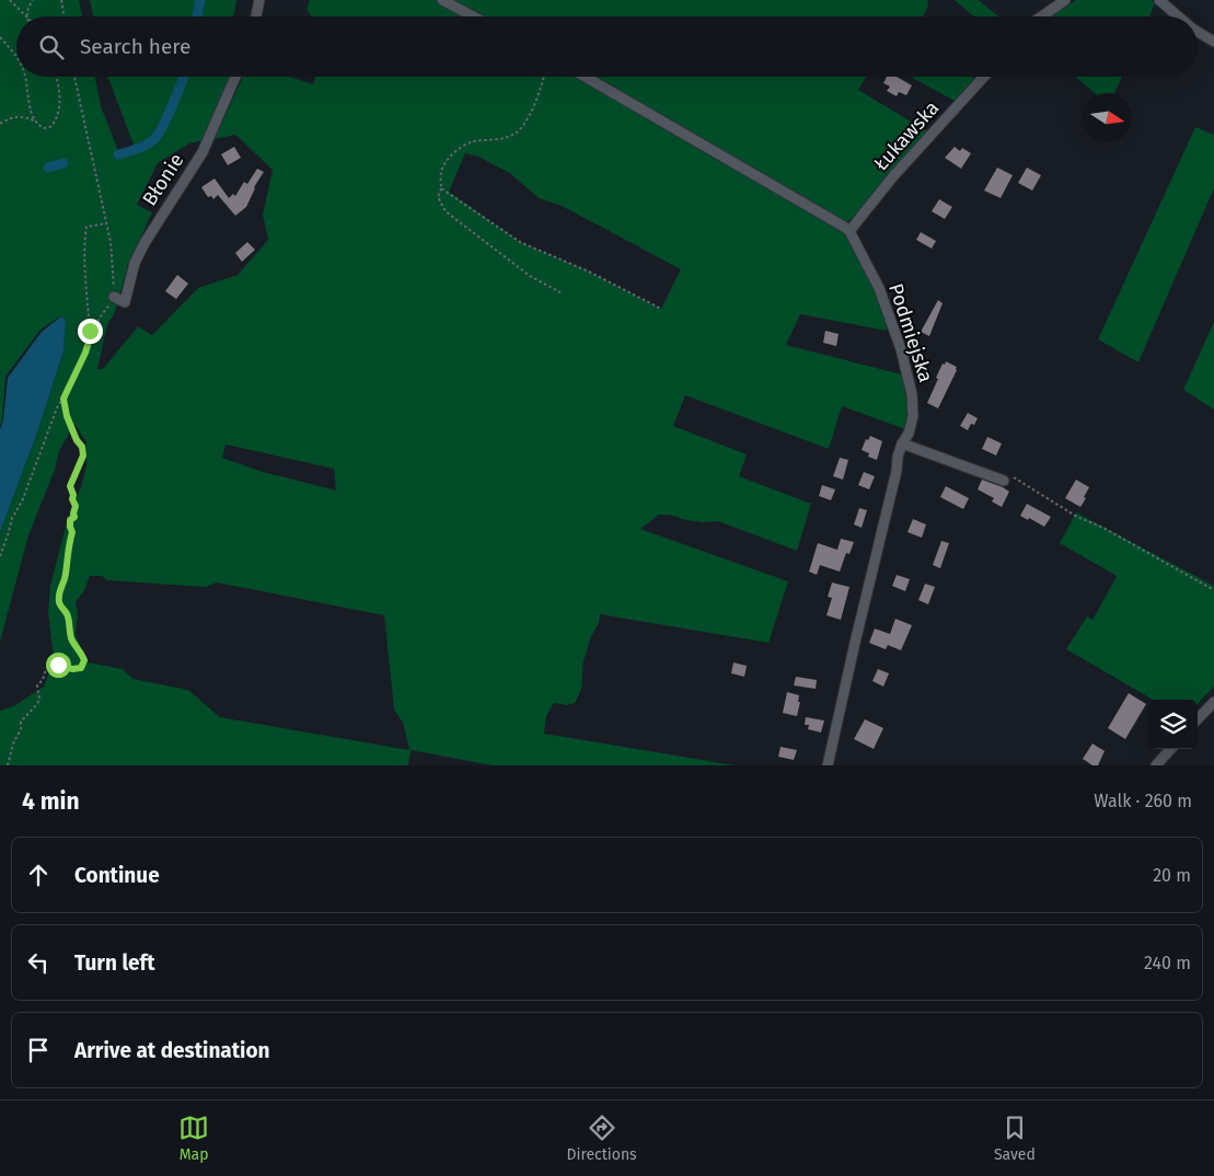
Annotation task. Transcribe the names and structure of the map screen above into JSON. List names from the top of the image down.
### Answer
{
  "streets": {
    "street": ["Łukawska", "Błonie", "Podmiejska"]
  },
  "crossings": [
    ["Łukawska", "Podmiejska"]
  ],
  "north": "right",
  "page": {
    "search": "Search here",
    "heading": ["4 min", "Walk · 260 m"],
    "list": [
      ["Continue", "20 m"],
      ["Turn left", "240 m"],
      "Arrive at destination"
    ],
    "nav": ["Map", "Directions", "Saved"]
  }
}
